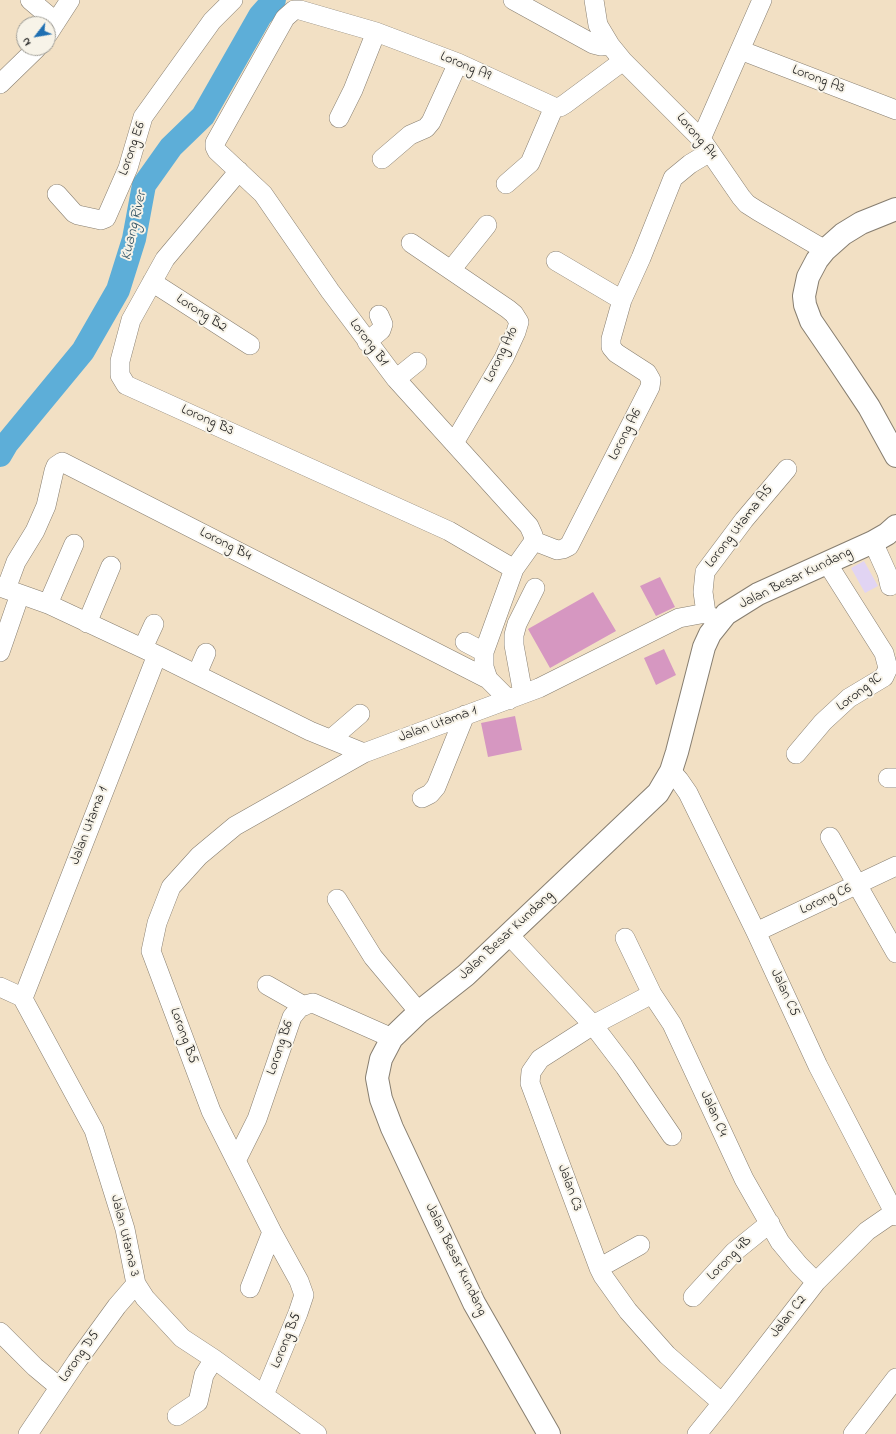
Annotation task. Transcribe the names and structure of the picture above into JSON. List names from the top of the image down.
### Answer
{
  "streets": {
    "main road": ["Jalan Besar Kundang"],
    "street": [
      "Lorong A9",
      "Lorong A3",
      "Lorong A4",
      "Lorong E6",
      "Lorong B2",
      "Lorong B1",
      "Lorong A10",
      "Lorong B3",
      "Lorong A6",
      "Lorong Utama A5",
      "Lorong B4",
      "Lorong 9C",
      "Jalan Utama 1",
      "Lorong C6",
      "Jalan C5",
      "Lorong B5",
      "Lorong B6",
      "Jalan C4",
      "Jalan C3",
      "Jalan Utama 3",
      "Lorong 4B",
      "Jalan C2",
      "Lorong D5"
    ]
  },
  "crossings": [
    ["Lorong A9", "Lorong B1"],
    ["Lorong A4", "Lorong A6"],
    ["Lorong B2", "Lorong B3"],
    ["Lorong B1", "Lorong A10"],
    ["Lorong B1", "Lorong B3"],
    ["Lorong B1", "Lorong A6"],
    ["Lorong Utama A5", "Jalan Besar Kundang"],
    ["Lorong Utama A5", "Jalan Utama 1"],
    ["Lorong B4", "Jalan Utama 1"],
    ["Jalan Besar Kundang", "Lorong 9C"],
    ["Jalan Besar Kundang", "Jalan Utama 1"],
    ["Jalan Besar Kundang", "Jalan C5"],
    ["Jalan Besar Kundang", "Lorong B6"],
    ["Jalan Utama 1", "Lorong B5"],
    ["Jalan Utama 1", "Jalan Utama 3"],
    ["Lorong C6", "Jalan C5"],
    ["Jalan C5", "Jalan C2"],
    ["Lorong B5", "Lorong B6"],
    ["Lorong B5", "Jalan Utama 3"],
    ["Jalan C4", "Jalan C3"],
    ["Jalan C4", "Lorong 4B"],
    ["Jalan C4", "Jalan C2"],
    ["Jalan C3", "Jalan C2"],
    ["Jalan Utama 3", "Lorong D5"]
  ],
  "water": ["Kuang River"],
  "north": "bottom left"
}
